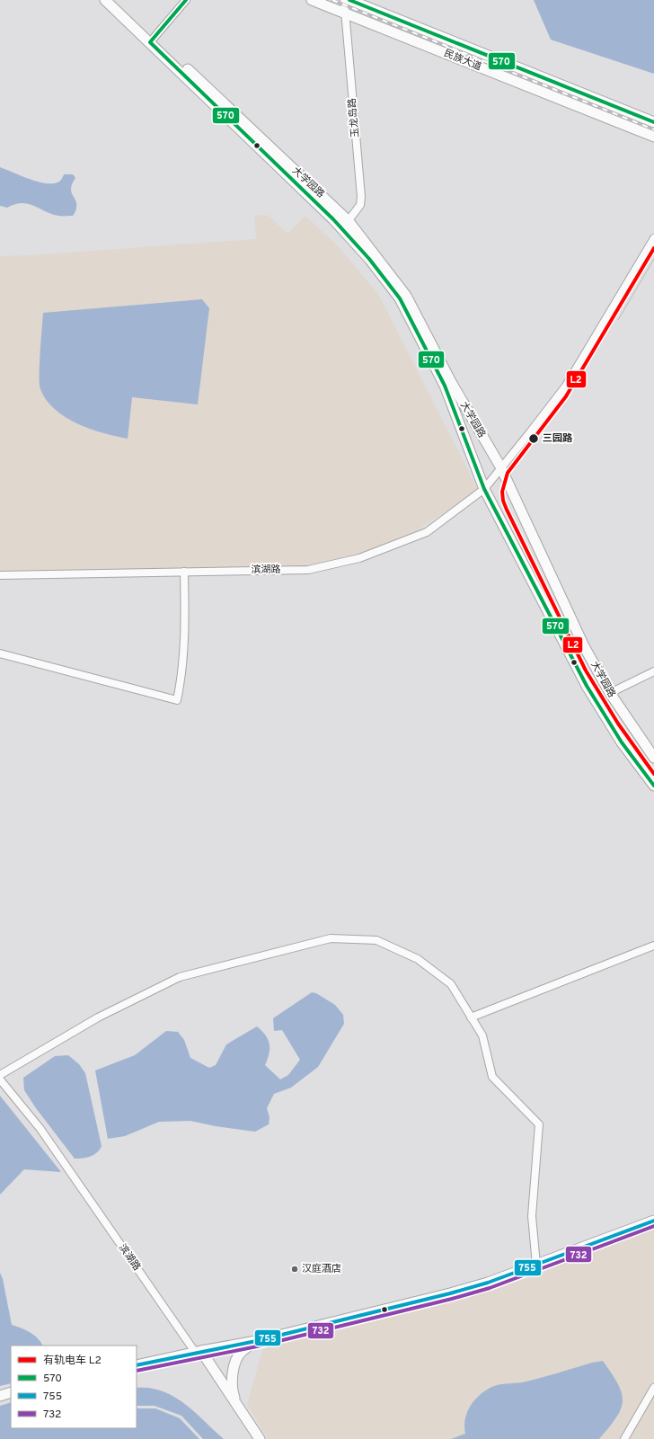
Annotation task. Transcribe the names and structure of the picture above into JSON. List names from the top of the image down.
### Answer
{
  "streets": {
    "main road": ["民族大道", "大学园路", "滨湖路"],
    "street": ["玉龙岛路"]
  },
  "crossings": [
    ["民族大道", "玉龙岛路"],
    ["玉龙岛路", "大学园路"],
    ["大学园路", "滨湖路"]
  ],
  "places": ["三园路", "汉庭酒店"],
  "lines": [
    "transit line 570",
    "tram line L2",
    "transit line 755",
    "transit line 732"
  ],
  "legend": [
    "有轨电车 L2",
    "570",
    "755",
    "732"
  ]
}
